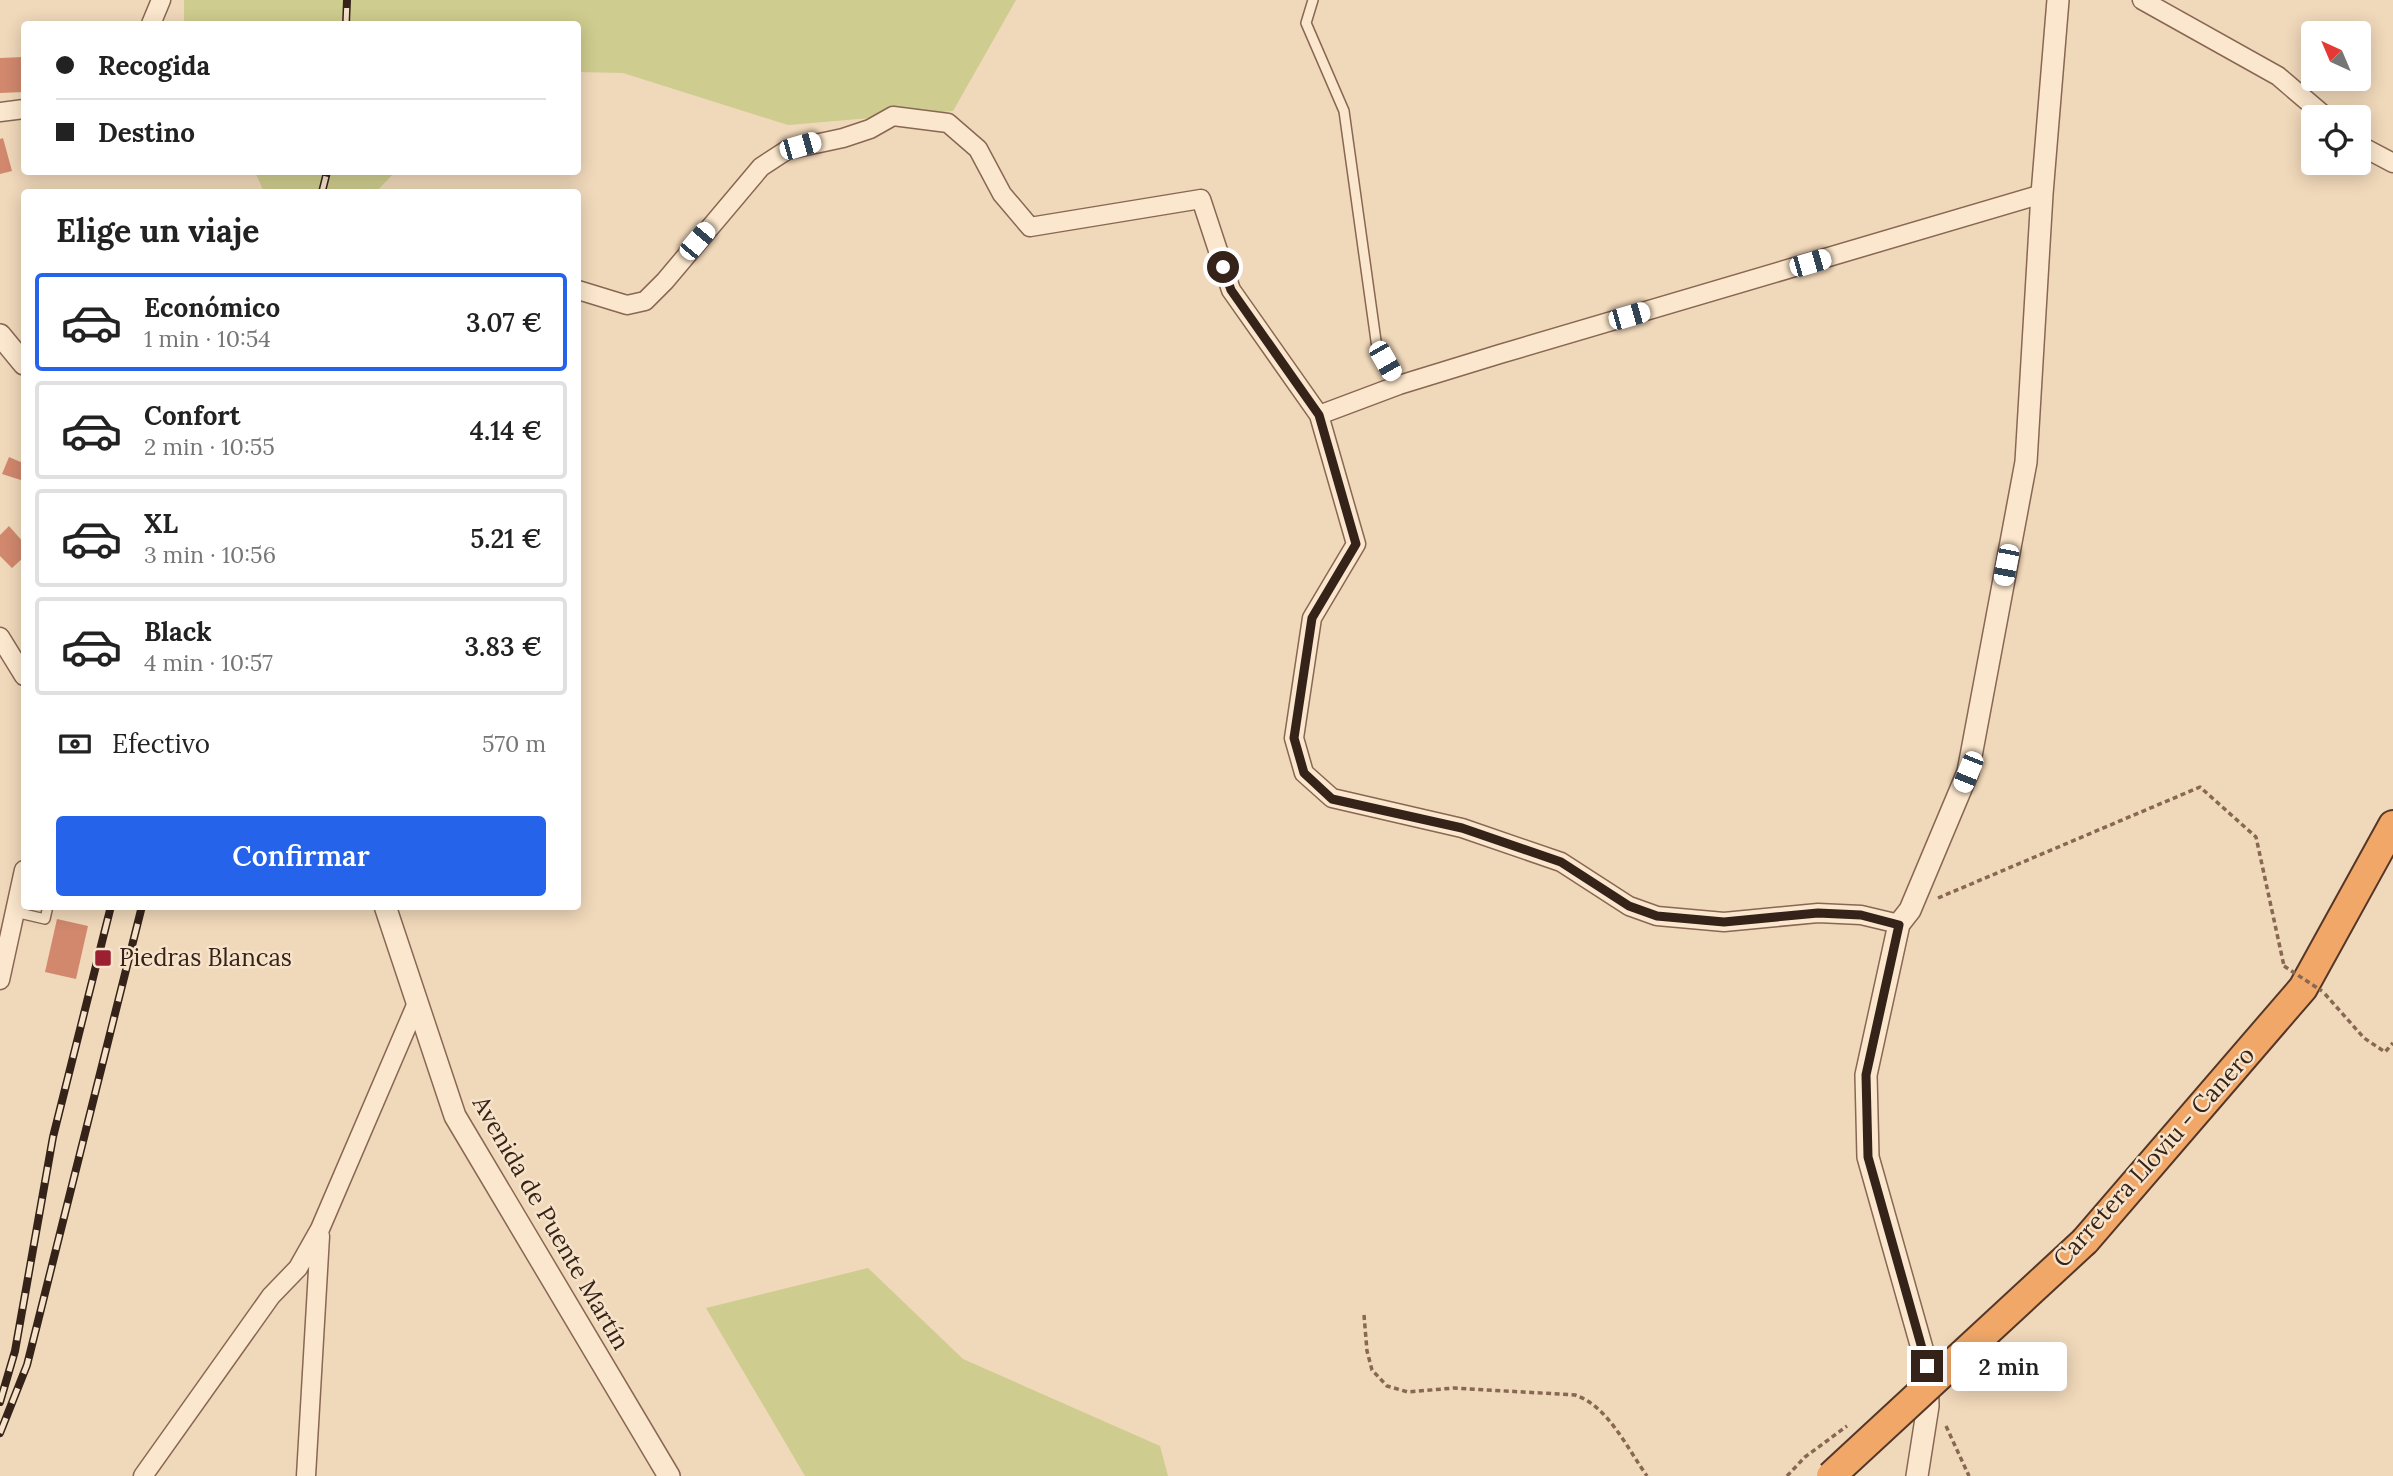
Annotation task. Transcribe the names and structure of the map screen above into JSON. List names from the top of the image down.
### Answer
{
  "streets": {
    "highway": ["Carretera Lloviu - Canero"],
    "street": ["Avenida de Puente Martín"]
  },
  "places": {
    "transit": ["Piedras Blancas"]
  },
  "north": "top left",
  "page": {
    "banner": ["Recogida", "Destino"],
    "heading": "Elige un viaje",
    "list": [
      {
        "name": "Económico",
        "note": "1 min · 10:54",
        "value": "3.07 €"
      },
      {
        "name": "Confort",
        "note": "2 min · 10:55",
        "value": "4.14 €"
      },
      {
        "name": "XL",
        "note": "3 min · 10:56",
        "value": "5.21 €"
      },
      {
        "name": "Black",
        "note": "4 min · 10:57",
        "value": "3.83 €"
      }
    ],
    "pay": ["Efectivo", "570 m"],
    "buttons": "Confirmar",
    "bubble": "2 min"
  }
}
